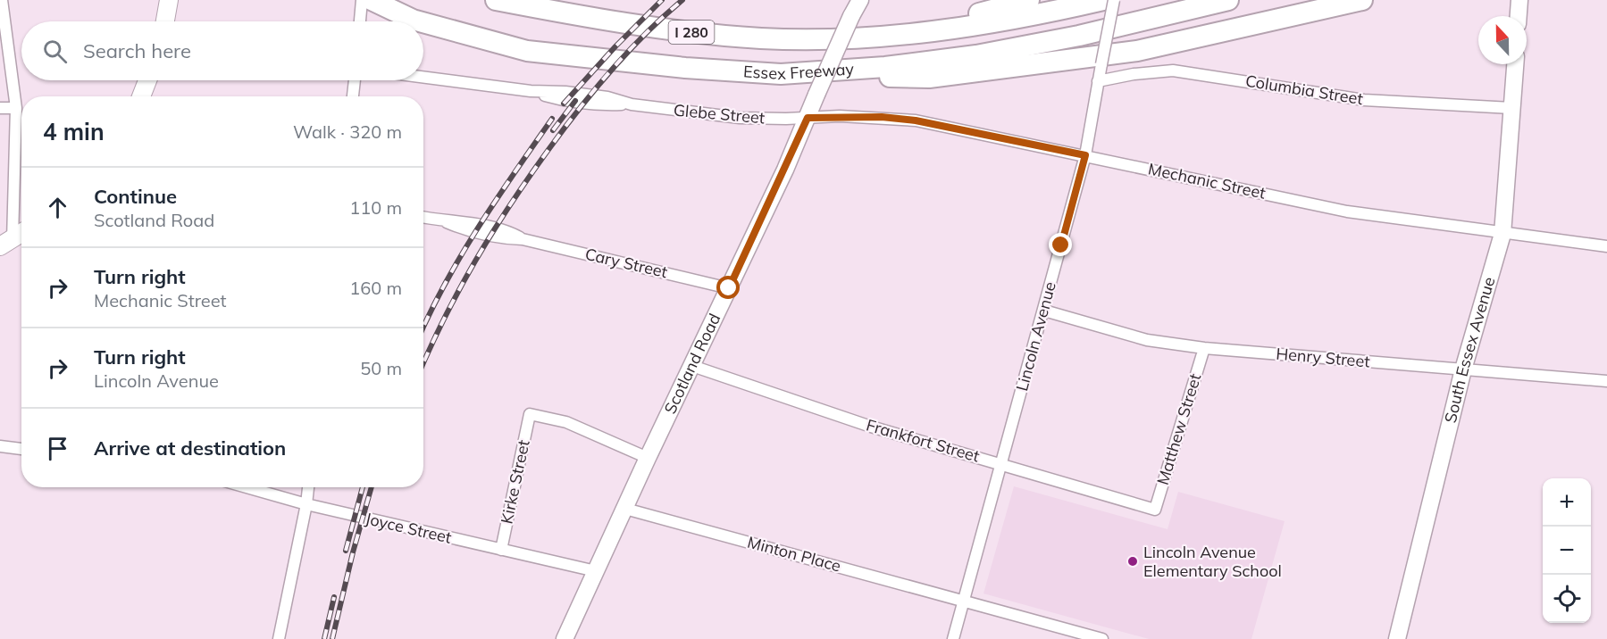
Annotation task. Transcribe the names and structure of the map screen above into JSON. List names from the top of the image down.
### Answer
{
  "streets": {
    "highway": ["I 280", "Essex Freeway"],
    "main road": ["South Essex Avenue", "Scotland Road"],
    "street": [
      "Columbia Street",
      "Glebe Street",
      "Mechanic Street",
      "Cary Street",
      "Lincoln Avenue",
      "Henry Street",
      "Matthew Street",
      "Frankfort Street",
      "Kirke Street",
      "Joyce Street",
      "Minton Place"
    ]
  },
  "crossings": [
    ["Columbia Street", "Lincoln Avenue"],
    ["Columbia Street", "South Essex Avenue"],
    ["Glebe Street", "Mechanic Street"],
    ["Glebe Street", "Scotland Road"],
    ["Mechanic Street", "Lincoln Avenue"],
    ["Mechanic Street", "South Essex Avenue"],
    ["Mechanic Street", "Scotland Road"],
    ["Cary Street", "Scotland Road"],
    ["Lincoln Avenue", "Henry Street"],
    ["Lincoln Avenue", "Frankfort Street"],
    ["Lincoln Avenue", "Minton Place"],
    ["South Essex Avenue", "Henry Street"],
    ["Henry Street", "Matthew Street"],
    ["Scotland Road", "Frankfort Street"],
    ["Scotland Road", "Kirke Street"],
    ["Scotland Road", "Joyce Street"],
    ["Scotland Road", "Minton Place"],
    ["Matthew Street", "Frankfort Street"],
    ["Kirke Street", "Joyce Street"]
  ],
  "places": ["Lincoln Avenue Elementary School"],
  "north": "top",
  "page": {
    "search": "Search here",
    "heading": ["4 min", "Walk · 320 m"],
    "list": [
      ["Continue", "Scotland Road", "110 m"],
      ["Turn right", "Mechanic Street", "160 m"],
      ["Turn right", "Lincoln Avenue", "50 m"],
      "Arrive at destination"
    ],
    "map_buttons": ["+", "−"]
  }
}
